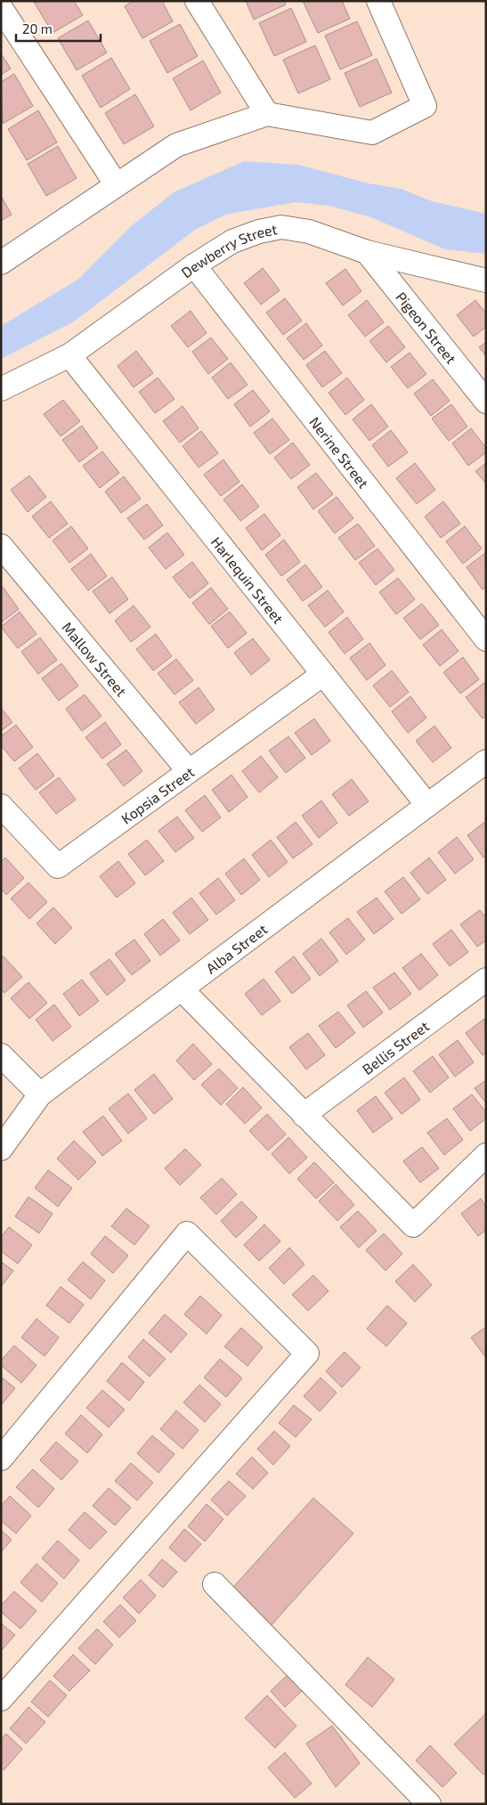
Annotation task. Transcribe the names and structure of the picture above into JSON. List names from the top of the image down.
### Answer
{
  "streets": {
    "street": [
      "Dewberry Street",
      "Pigeon Street",
      "Nerine Street",
      "Harlequin Street",
      "Mallow Street",
      "Kopsia Street",
      "Alba Street",
      "Bellis Street"
    ]
  },
  "crossings": [
    ["Dewberry Street", "Pigeon Street"],
    ["Dewberry Street", "Nerine Street"],
    ["Dewberry Street", "Harlequin Street"],
    ["Harlequin Street", "Kopsia Street"],
    ["Harlequin Street", "Alba Street"],
    ["Mallow Street", "Kopsia Street"]
  ],
  "scale_bar": "20 m"
}
